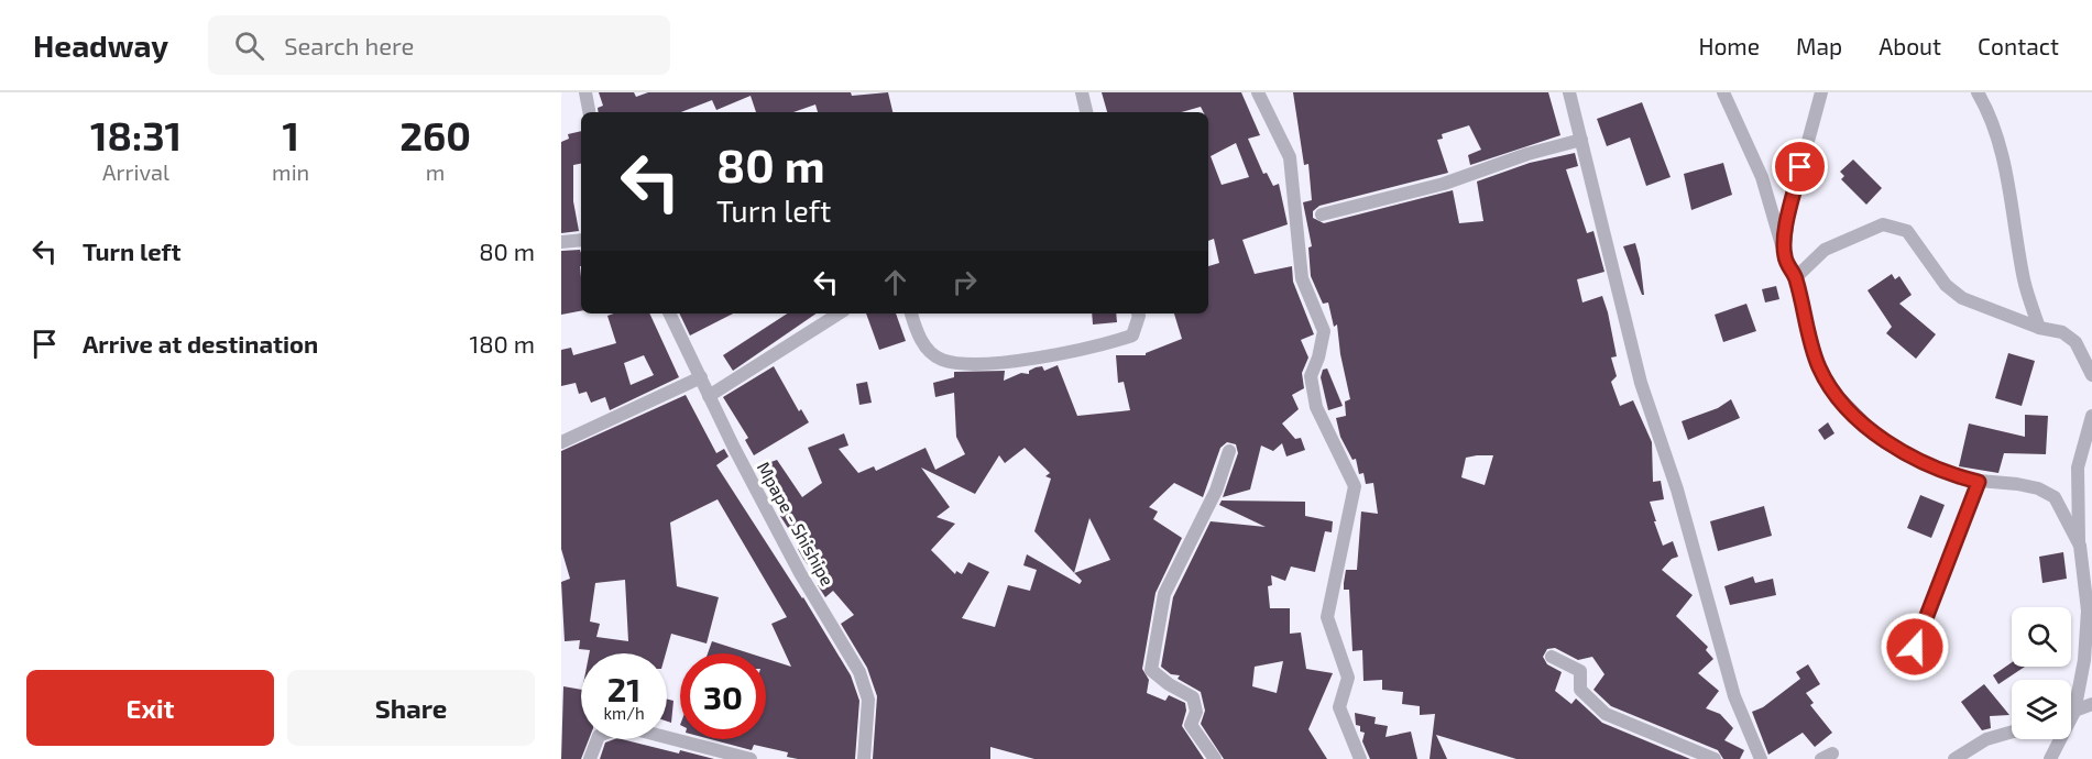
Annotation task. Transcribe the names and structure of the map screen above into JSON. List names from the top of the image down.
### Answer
{
  "streets": {
    "street": ["Mpape - Shishipe"]
  },
  "page": {
    "header": "Headway",
    "search": "Search here",
    "nav": [
      "Home",
      "Map",
      "About",
      "Contact"
    ],
    "eta": [
      "18:31",
      "Arrival",
      "1",
      "min",
      "260",
      "m"
    ],
    "turn": ["80 m", "Turn left"],
    "list": [
      {
        "name": "Turn left",
        "value": "80 m"
      },
      {
        "name": "Arrive at destination",
        "value": "180 m"
      }
    ],
    "speed": "21 km/h",
    "limit": "30",
    "buttons": ["Exit", "Share"]
  }
}
